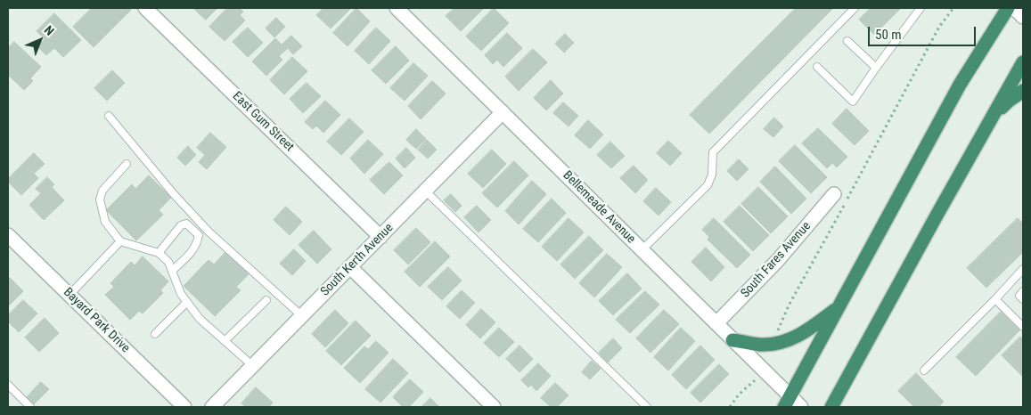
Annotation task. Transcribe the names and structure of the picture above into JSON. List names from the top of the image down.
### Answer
{
  "streets": {
    "street": [
      "East Gum Street",
      "Bellemeade Avenue",
      "South Kerth Avenue",
      "South Fares Avenue",
      "Bayard Park Drive"
    ]
  },
  "crossings": [
    ["East Gum Street", "South Kerth Avenue"],
    ["Bellemeade Avenue", "South Kerth Avenue"],
    ["Bellemeade Avenue", "South Fares Avenue"]
  ],
  "scale_bar": "50 m",
  "north": "top right"
}
